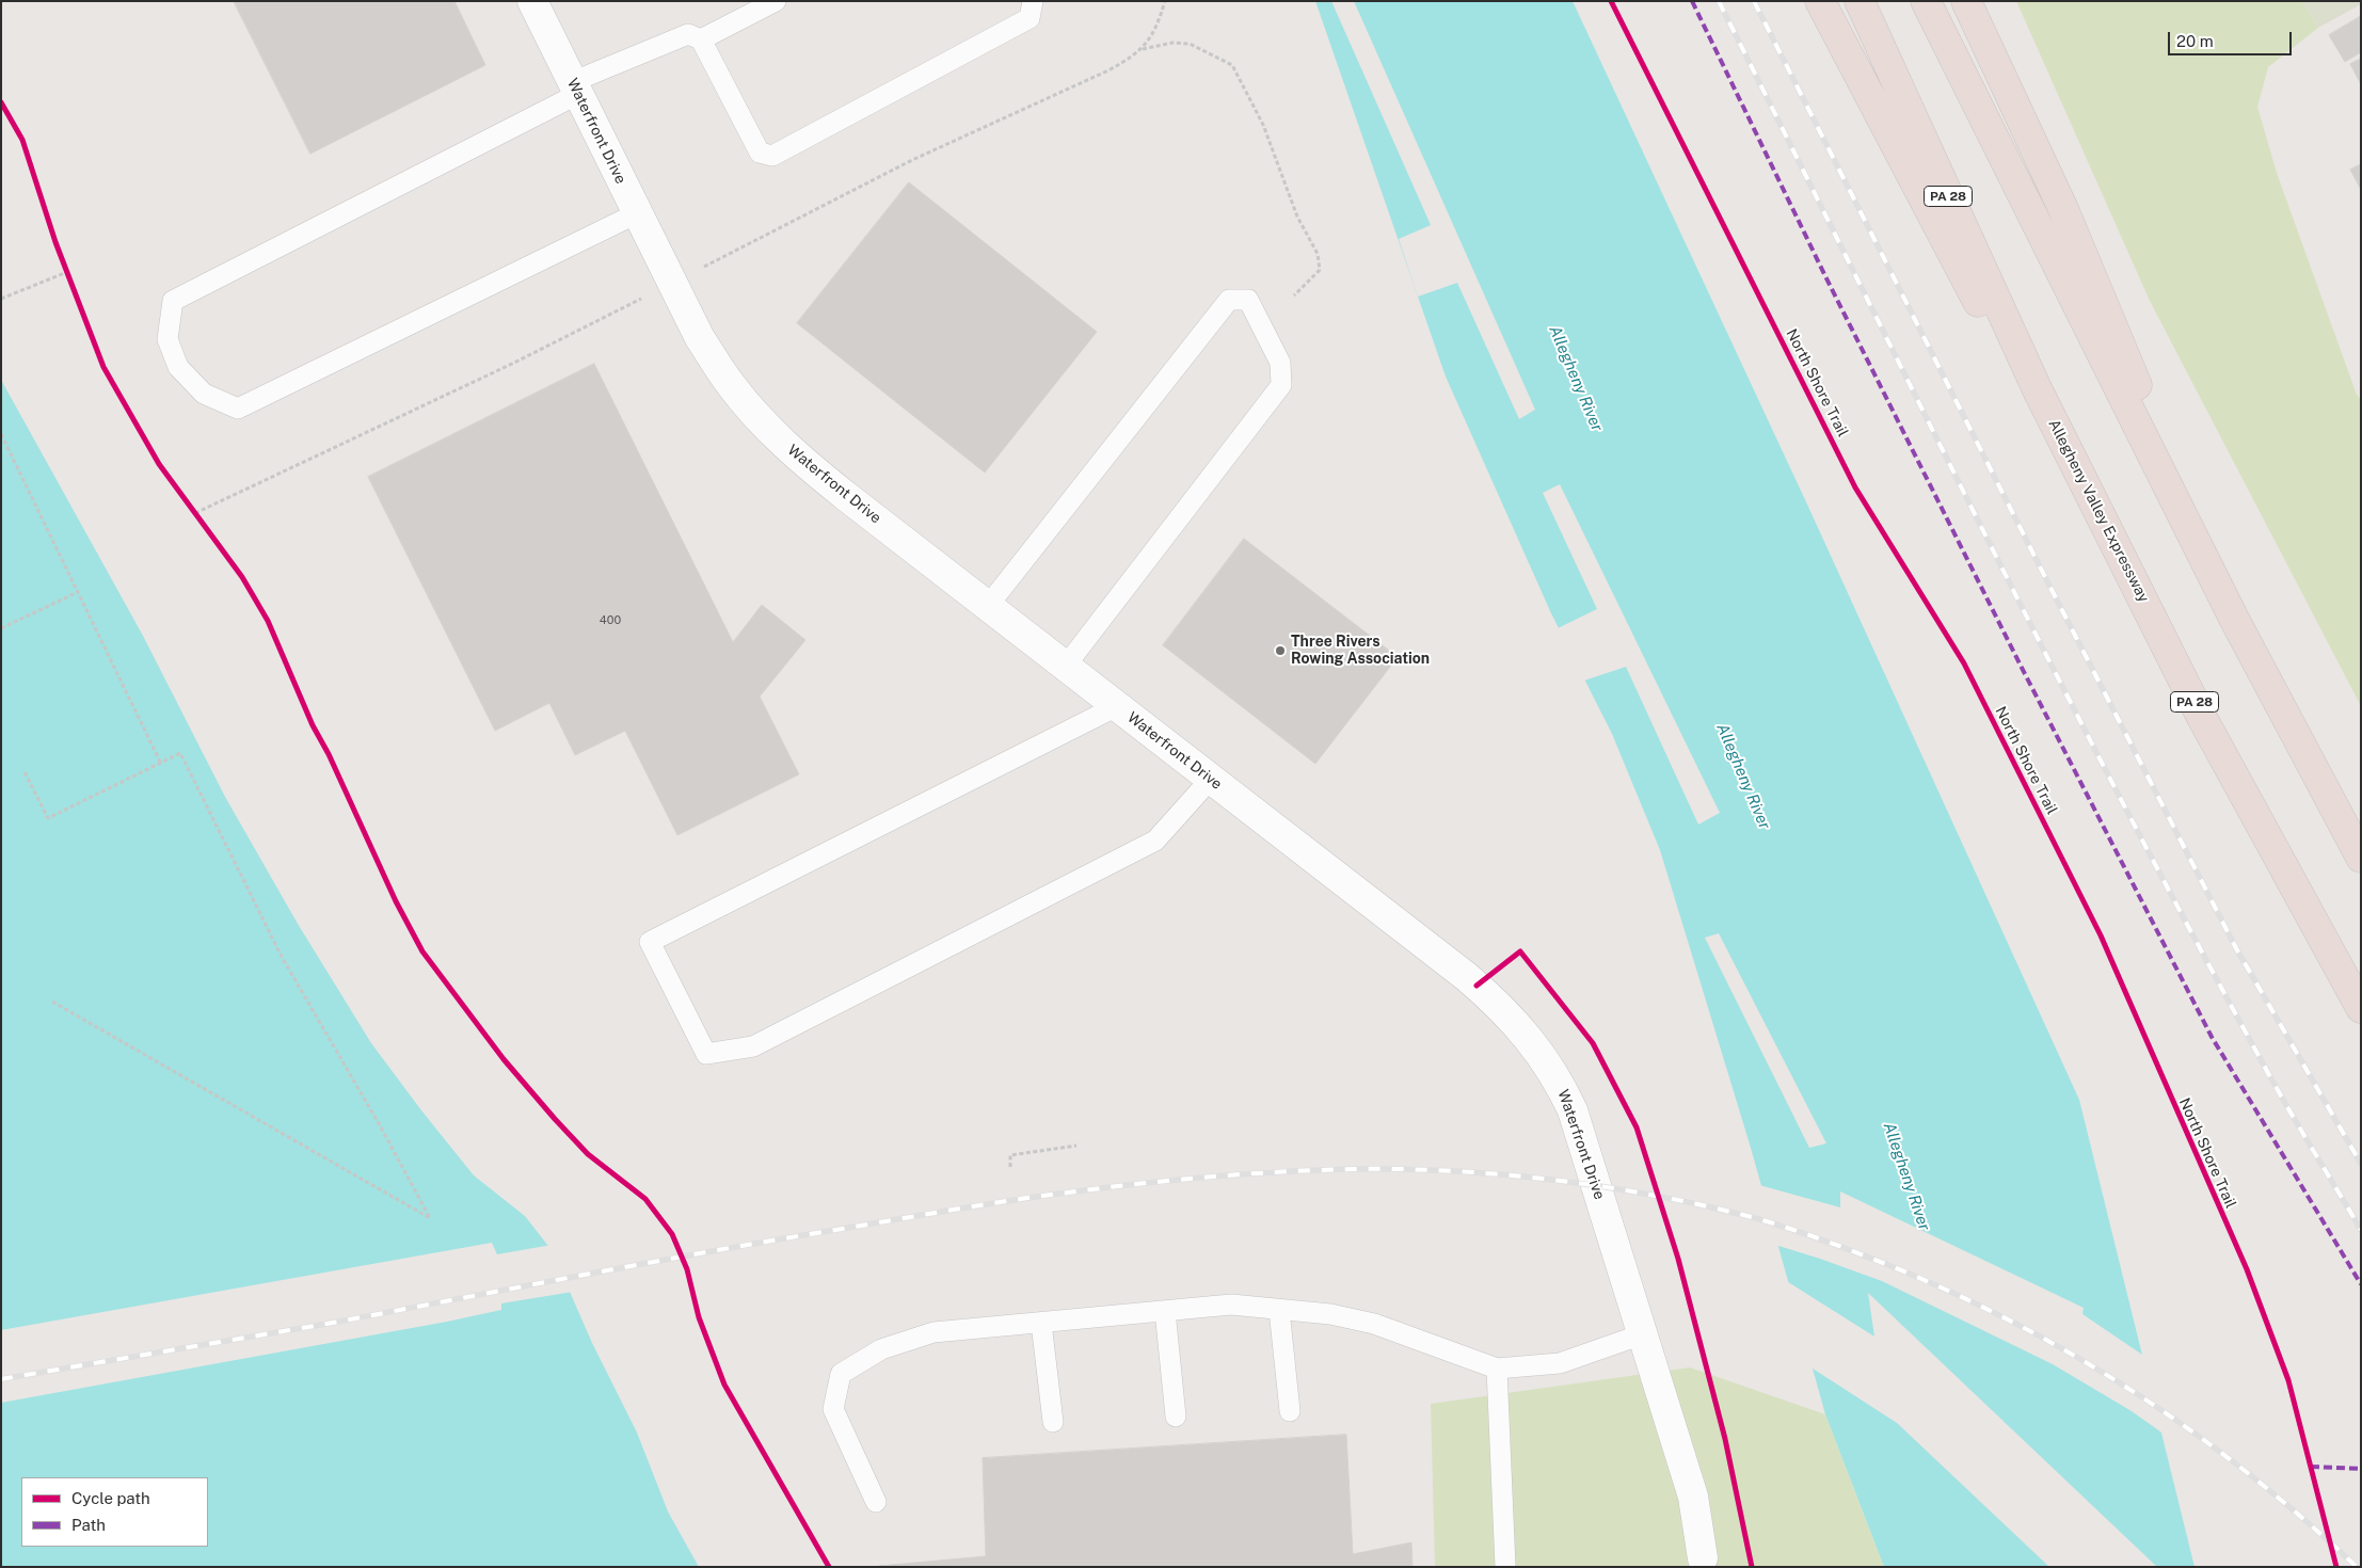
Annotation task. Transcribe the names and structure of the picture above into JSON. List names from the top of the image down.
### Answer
{
  "streets": {
    "highway": ["PA 28", "Allegheny Valley Expressway"],
    "street": ["Waterfront Drive"],
    "cycle path": ["North Shore Trail"]
  },
  "water": ["Allegheny River"],
  "places": ["Three Rivers Rowing Association"],
  "house_numbers": ["400"],
  "legend": ["Cycle path", "Path"],
  "scale_bar": "20 m"
}
